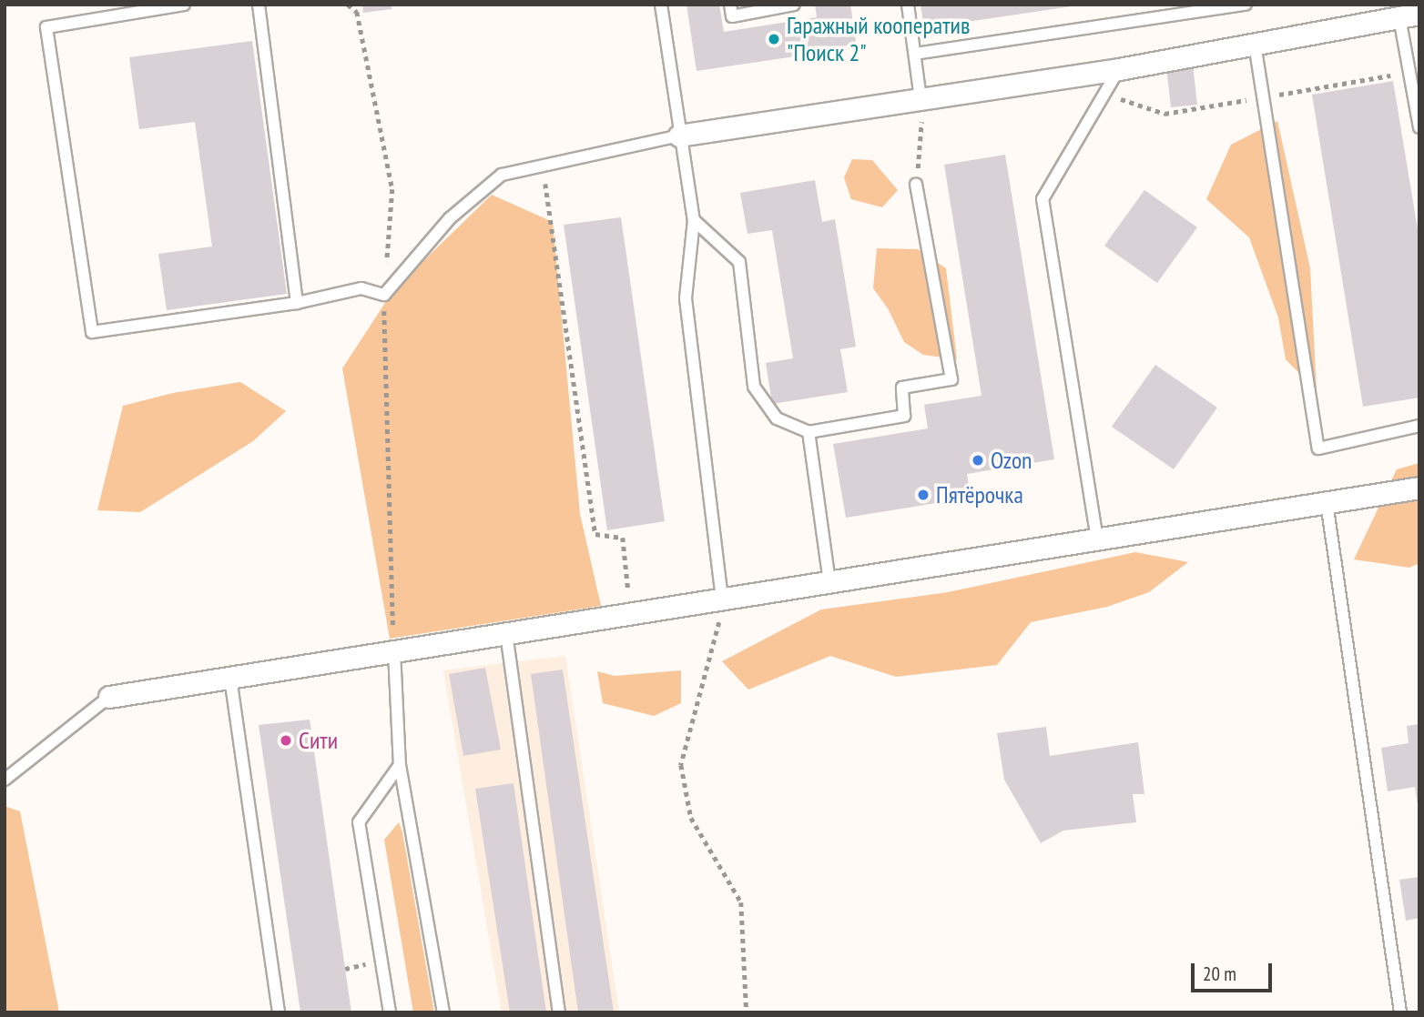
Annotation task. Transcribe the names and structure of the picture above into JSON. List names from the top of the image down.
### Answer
{
  "places": [
    "Гаражный кооператив \"Поиск 2\"",
    "Ozon",
    "Пятёрочка",
    "Сити"
  ],
  "scale_bar": "20 m"
}
